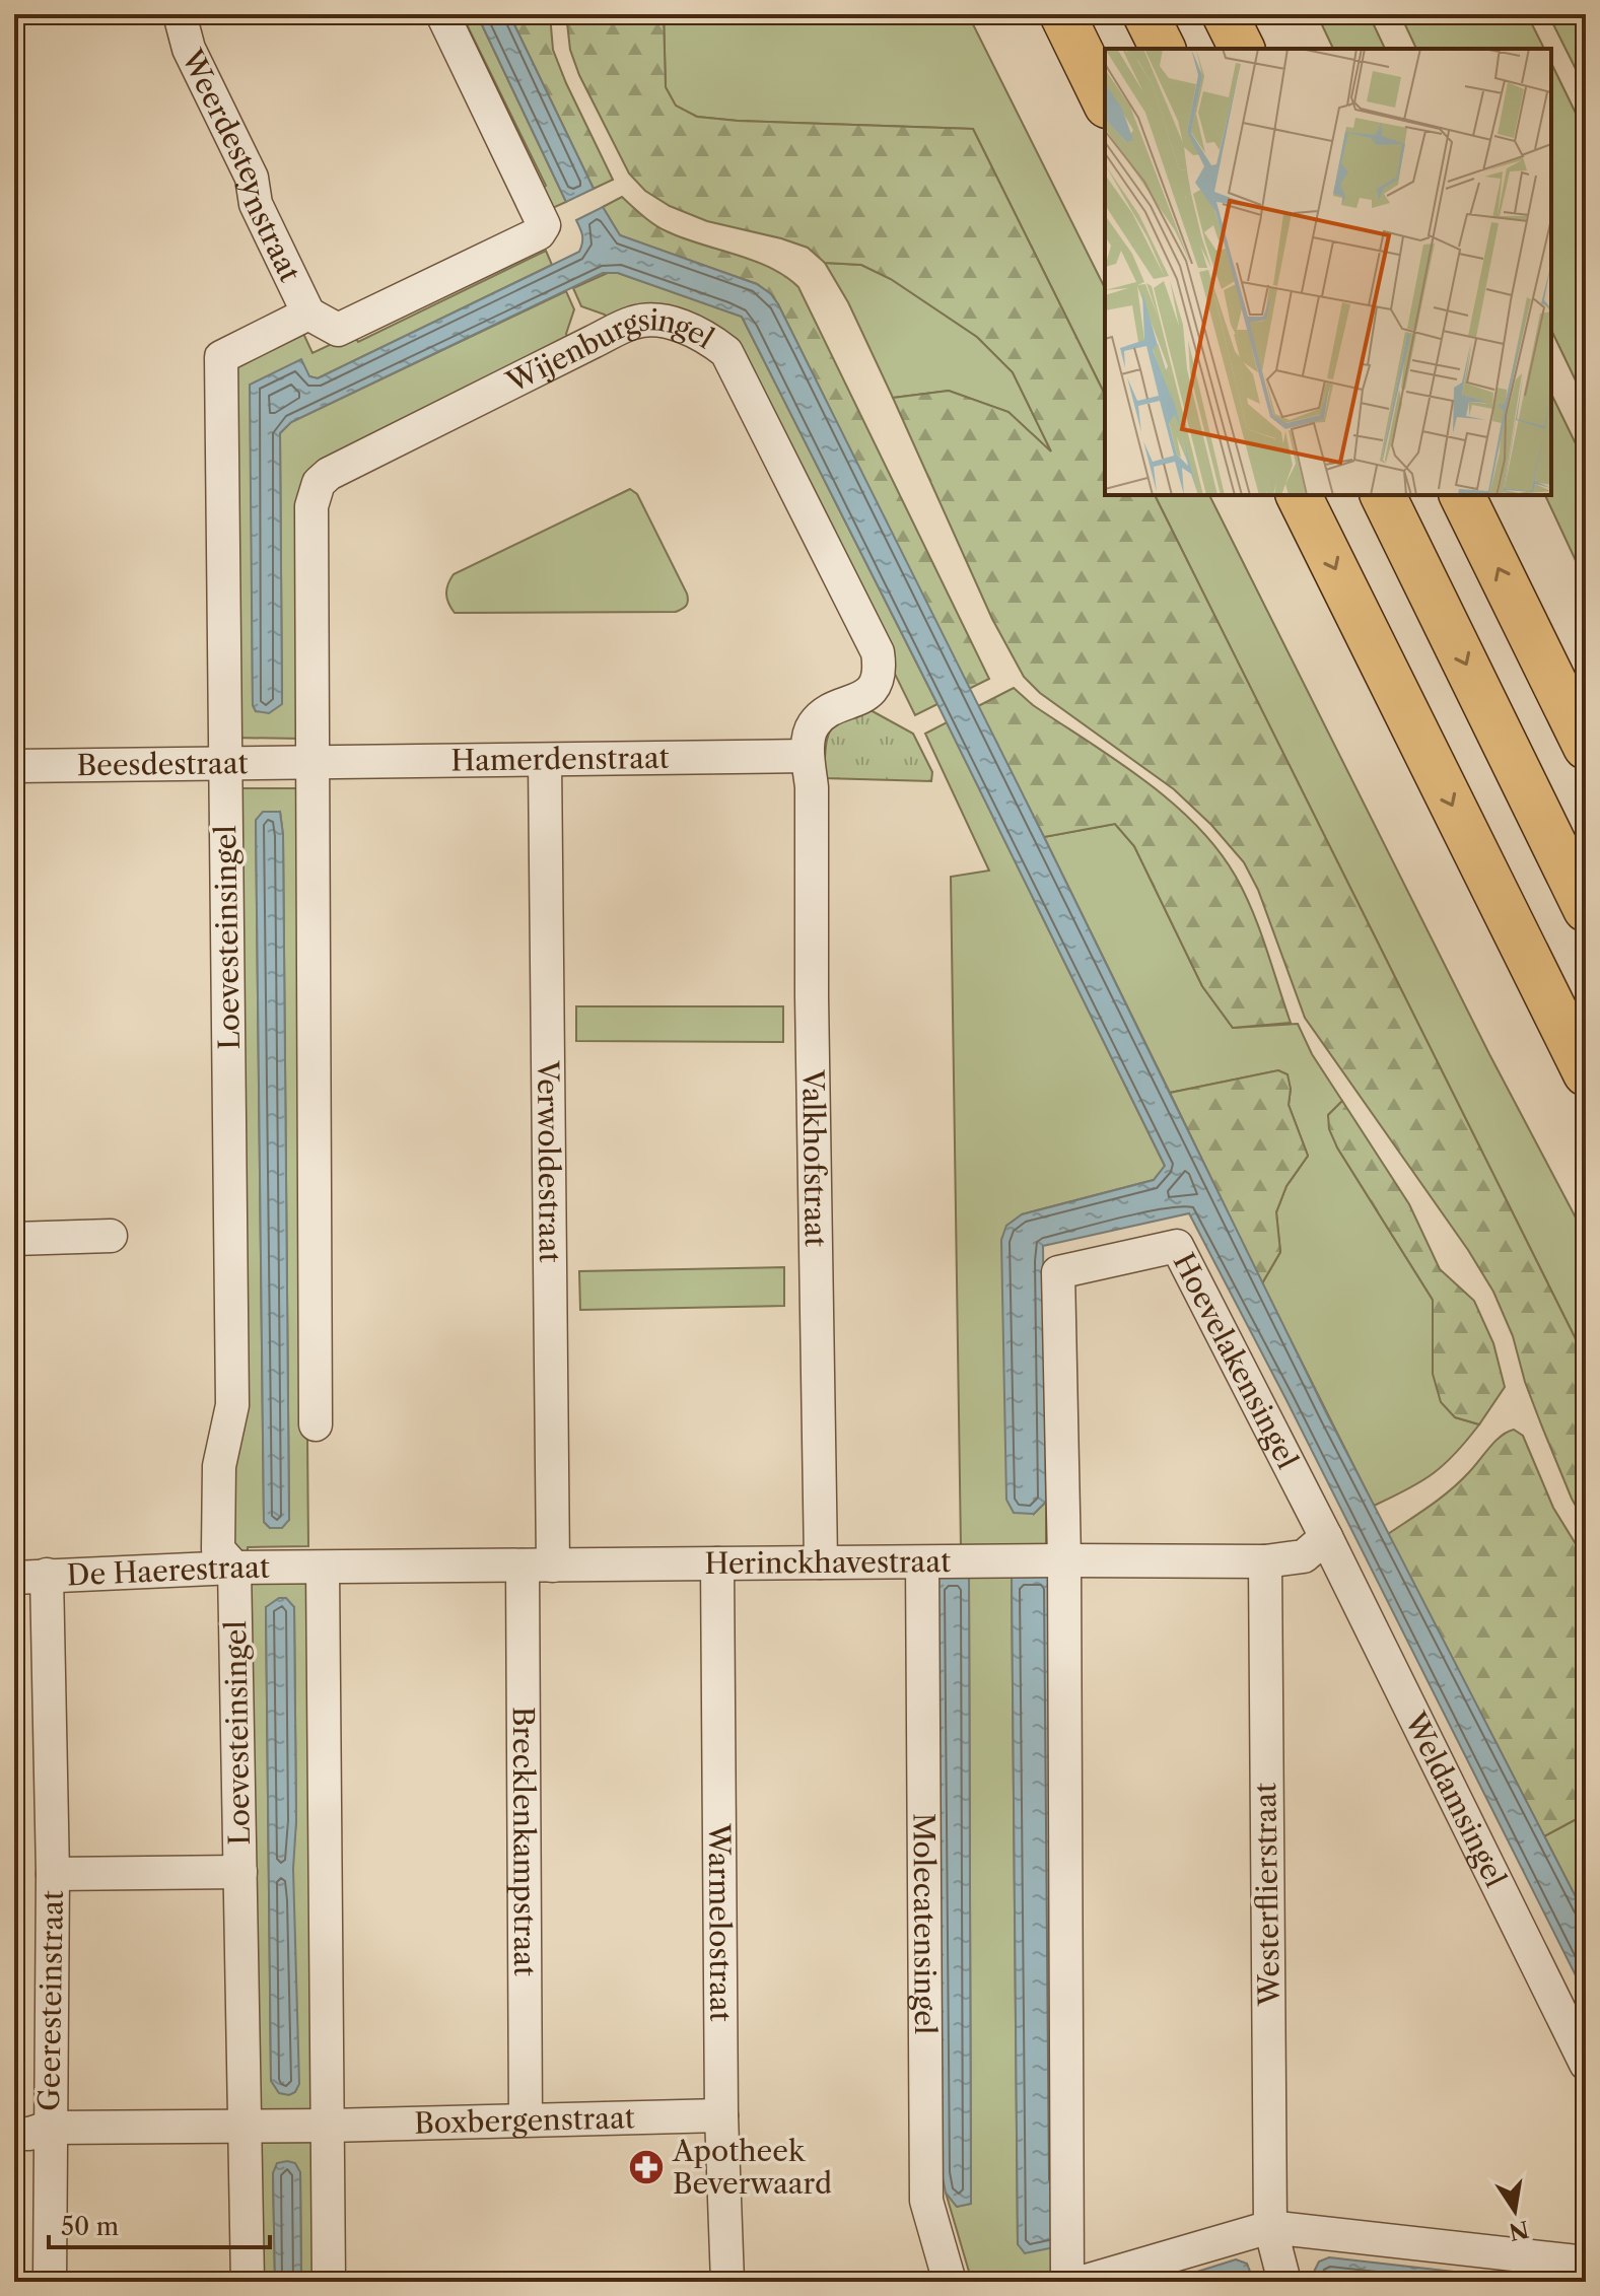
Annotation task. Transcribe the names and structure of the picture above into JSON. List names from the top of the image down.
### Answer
{
  "streets": {
    "street": [
      "Weerdesteynstraat",
      "Wijenburgsingel",
      "Hamerdenstraat",
      "Beesdestraat",
      "Loevesteinsingel",
      "Valkhofstraat",
      "Verwoldestraat",
      "Hoevelakensingel",
      "Herinckhavestraat",
      "De Haerestraat",
      "Weldamsingel",
      "Brecklenkampstraat",
      "Westerflierstraat",
      "Warmelostraat",
      "Molecatensingel",
      "Geeresteinstraat",
      "Boxbergenstraat"
    ]
  },
  "crossings": [
    ["Weerdesteynstraat", "Loevesteinsingel"],
    ["Wijenburgsingel", "Hamerdenstraat"],
    ["Wijenburgsingel", "Beesdestraat"],
    ["Wijenburgsingel", "Valkhofstraat"],
    ["Hamerdenstraat", "Beesdestraat"],
    ["Hamerdenstraat", "Valkhofstraat"],
    ["Hamerdenstraat", "Verwoldestraat"],
    ["Beesdestraat", "Loevesteinsingel"],
    ["Loevesteinsingel", "De Haerestraat"],
    ["Loevesteinsingel", "Geeresteinstraat"],
    ["Loevesteinsingel", "Boxbergenstraat"],
    ["Valkhofstraat", "Herinckhavestraat"],
    ["Verwoldestraat", "Herinckhavestraat"],
    ["Verwoldestraat", "Brecklenkampstraat"],
    ["Hoevelakensingel", "Herinckhavestraat"],
    ["Hoevelakensingel", "Weldamsingel"],
    ["Herinckhavestraat", "De Haerestraat"],
    ["Herinckhavestraat", "Weldamsingel"],
    ["Herinckhavestraat", "Brecklenkampstraat"],
    ["Herinckhavestraat", "Westerflierstraat"],
    ["Herinckhavestraat", "Warmelostraat"],
    ["Herinckhavestraat", "Molecatensingel"],
    ["De Haerestraat", "Geeresteinstraat"],
    ["Brecklenkampstraat", "Boxbergenstraat"],
    ["Warmelostraat", "Boxbergenstraat"],
    ["Geeresteinstraat", "Boxbergenstraat"]
  ],
  "places": {
    "pharmacy": ["Apotheek Beverwaard"]
  },
  "scale_bar": "50 m",
  "north": "bottom"
}
